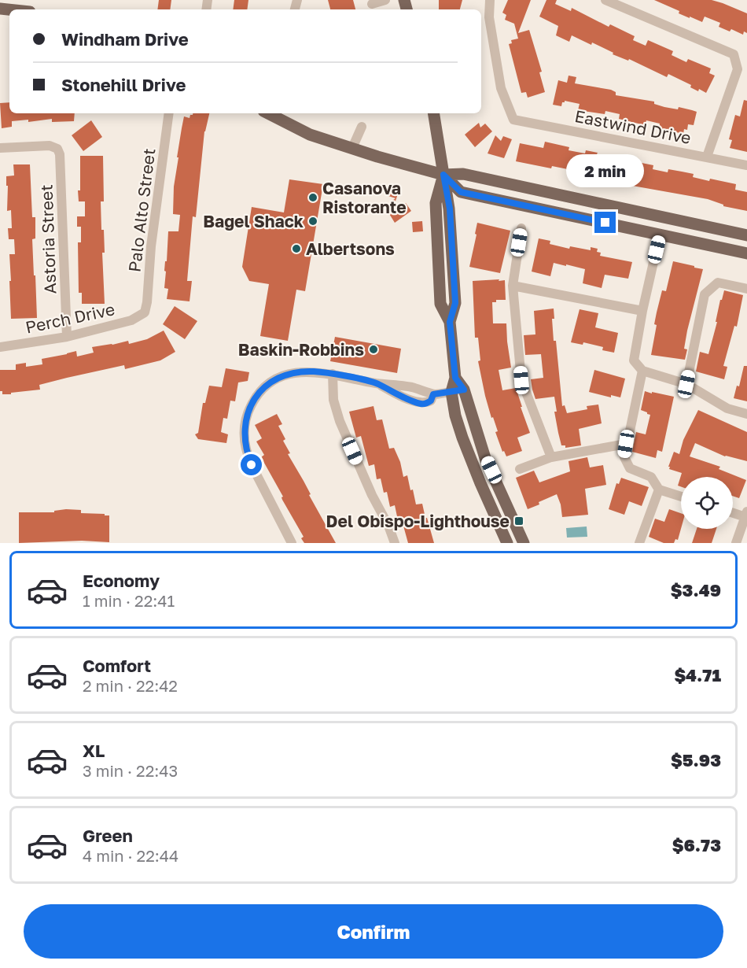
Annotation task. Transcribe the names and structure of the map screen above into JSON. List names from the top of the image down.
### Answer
{
  "streets": {
    "street": [
      "Eastwind Drive",
      "Palo Alto Street",
      "Astoria Street",
      "Perch Drive"
    ]
  },
  "crossings": [
    ["Palo Alto Street", "Perch Drive"],
    ["Astoria Street", "Perch Drive"]
  ],
  "places": {
    "other": [
      "Casanova Ristorante",
      "Bagel Shack",
      "Albertsons",
      "Baskin-Robbins"
    ],
    "transit": ["Del Obispo-Lighthouse"]
  },
  "page": {
    "banner": ["Windham Drive", "Stonehill Drive"],
    "bubble": "2 min",
    "list": [
      {
        "name": "Economy",
        "note": "1 min · 22:41",
        "value": "$3.49"
      },
      {
        "name": "Comfort",
        "note": "2 min · 22:42",
        "value": "$4.71"
      },
      {
        "name": "XL",
        "note": "3 min · 22:43",
        "value": "$5.93"
      },
      {
        "name": "Green",
        "note": "4 min · 22:44",
        "value": "$6.73"
      }
    ],
    "buttons": "Confirm"
  }
}
